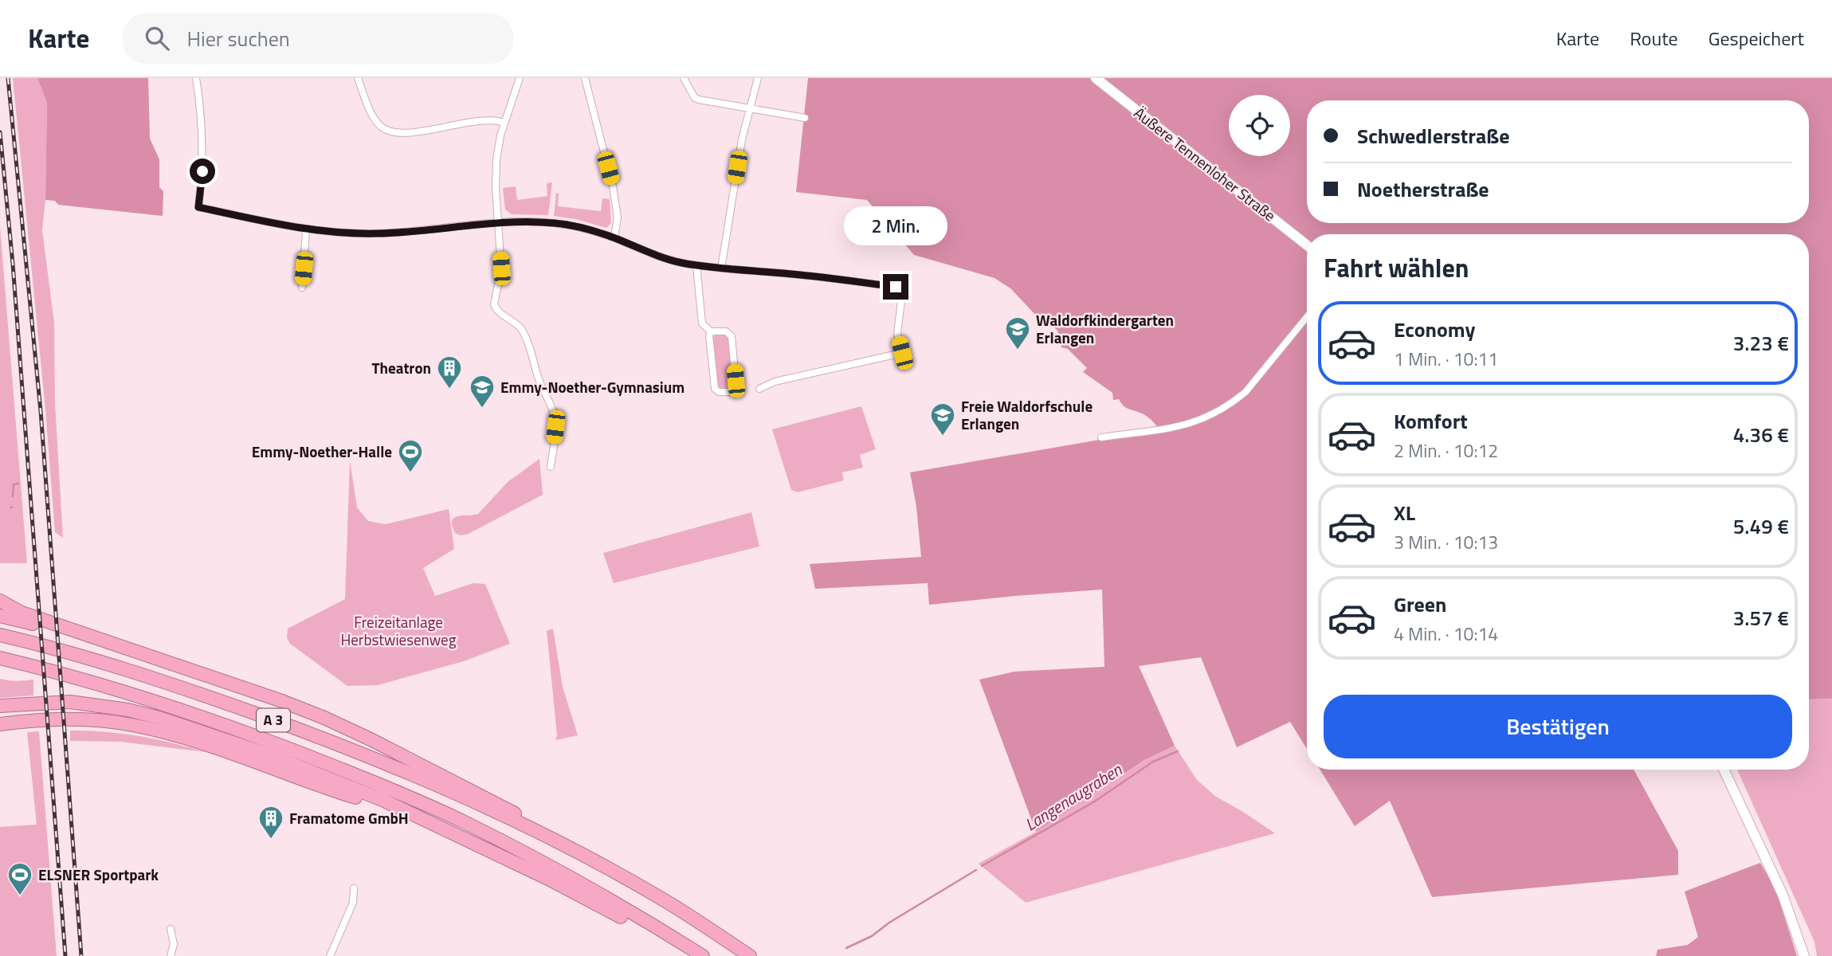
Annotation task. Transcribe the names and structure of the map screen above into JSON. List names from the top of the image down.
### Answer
{
  "streets": {
    "highway": ["A 3"],
    "street": ["Äußere Tennenloher Straße"]
  },
  "water": ["Langenaugraben"],
  "parks": ["Freizeitanlage Herbstwiesenweg"],
  "places": {
    "school or university": ["Waldorfkindergarten Erlangen", "Emmy-Noether-Gymnasium", "Freie Waldorfschule Erlangen"],
    "building": ["Theatron", "Framatome GmbH"],
    "sports": ["Emmy-Noether-Halle", "ELSNER Sportpark"]
  },
  "page": {
    "header": "Karte",
    "search": "Hier suchen",
    "nav": ["Karte", "Route", "Gespeichert"],
    "banner": ["Schwedlerstraße", "Noetherstraße"],
    "bubble": "2 Min.",
    "heading": "Fahrt wählen",
    "list": [
      {
        "name": "Economy",
        "note": "1 Min. · 10:11",
        "value": "3.23 €"
      },
      {
        "name": "Komfort",
        "note": "2 Min. · 10:12",
        "value": "4.36 €"
      },
      {
        "name": "XL",
        "note": "3 Min. · 10:13",
        "value": "5.49 €"
      },
      {
        "name": "Green",
        "note": "4 Min. · 10:14",
        "value": "3.57 €"
      }
    ],
    "buttons": "Bestätigen"
  }
}
